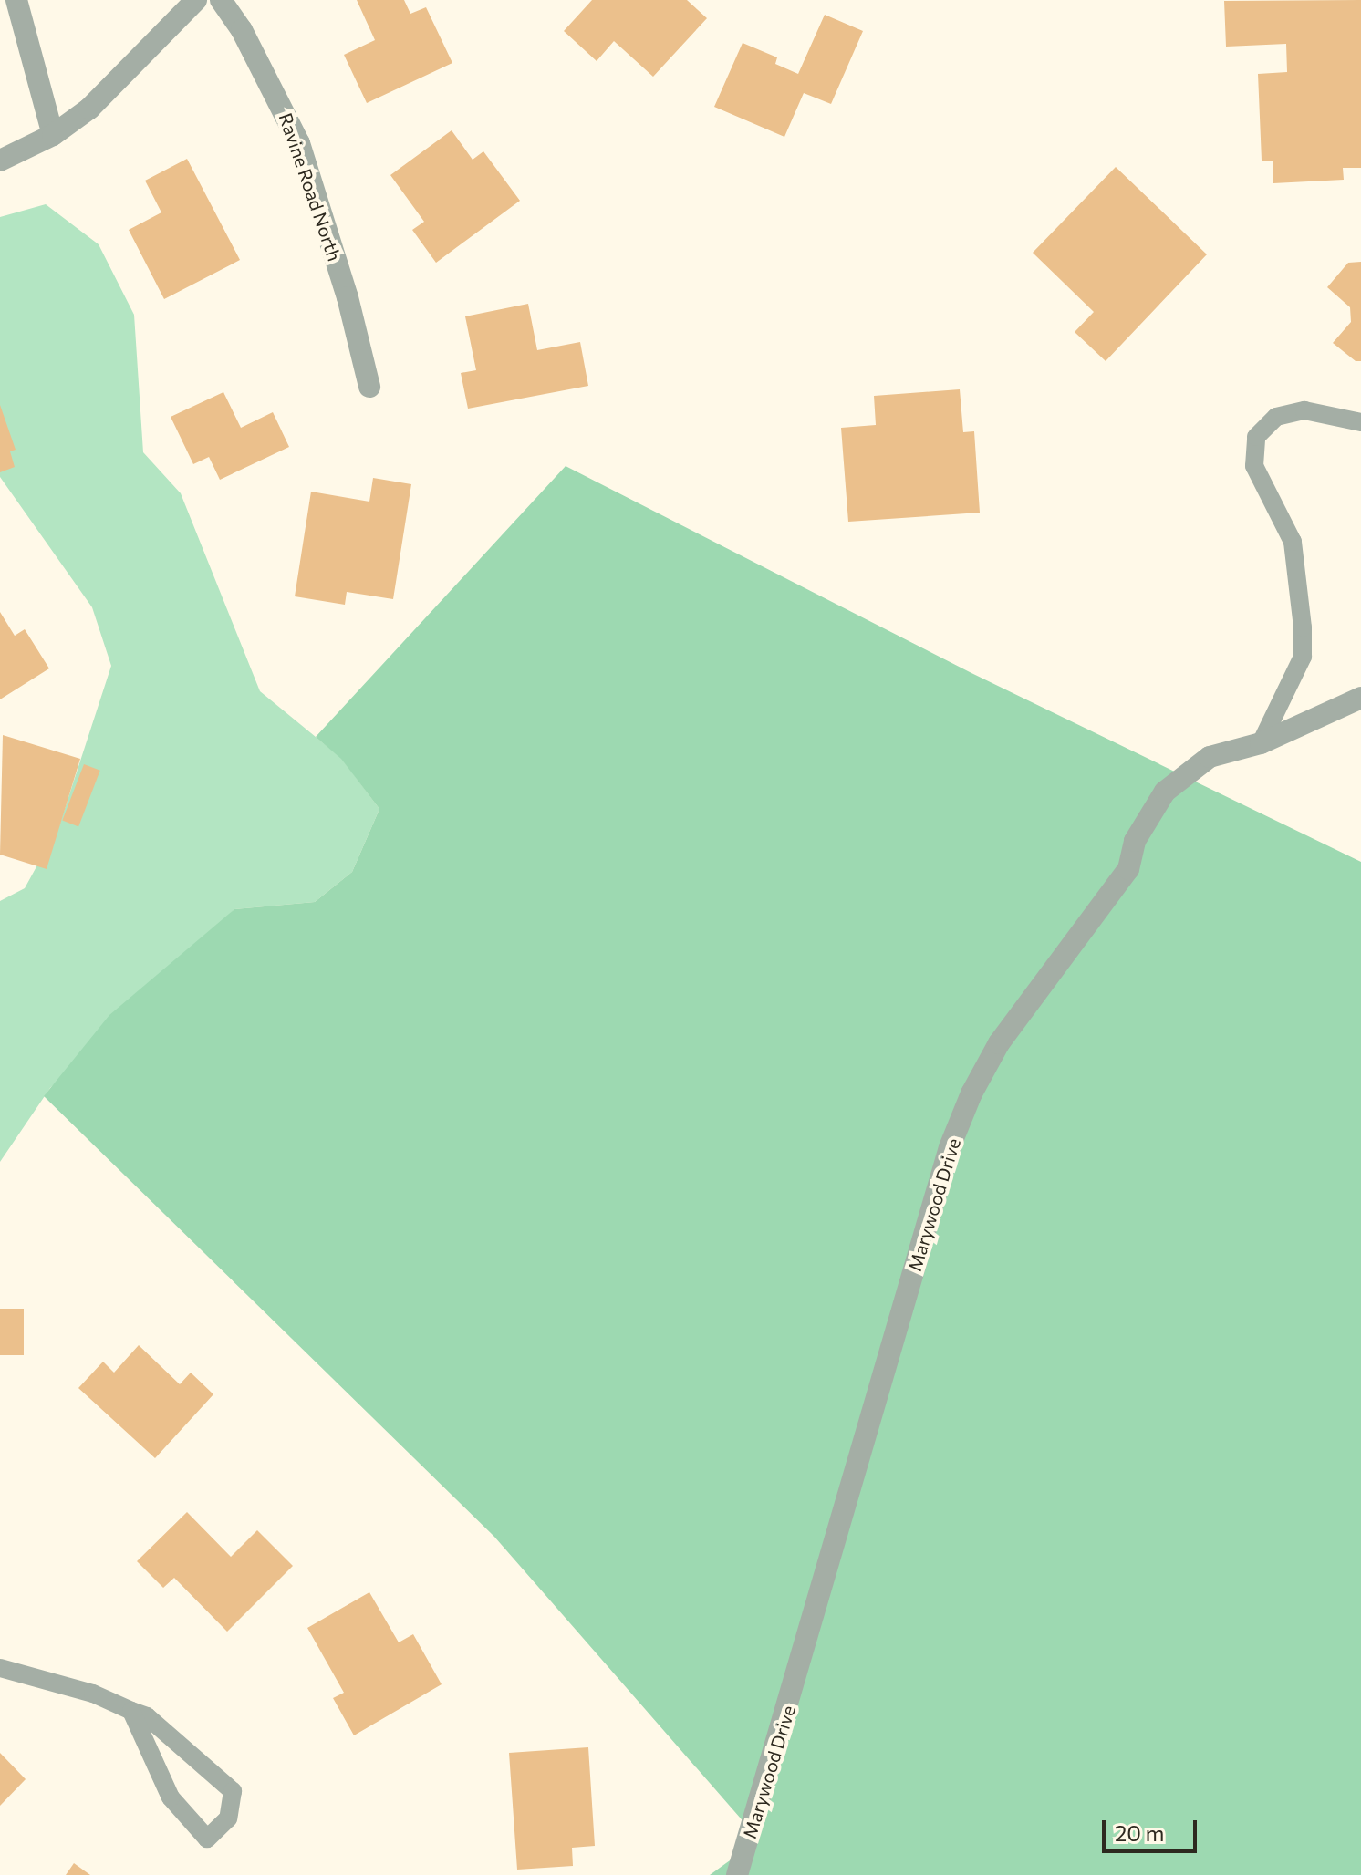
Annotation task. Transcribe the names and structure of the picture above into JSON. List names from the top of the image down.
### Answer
{
  "streets": {
    "street": ["Ravine Road North", "Marywood Drive"]
  },
  "scale_bar": "20 m"
}
